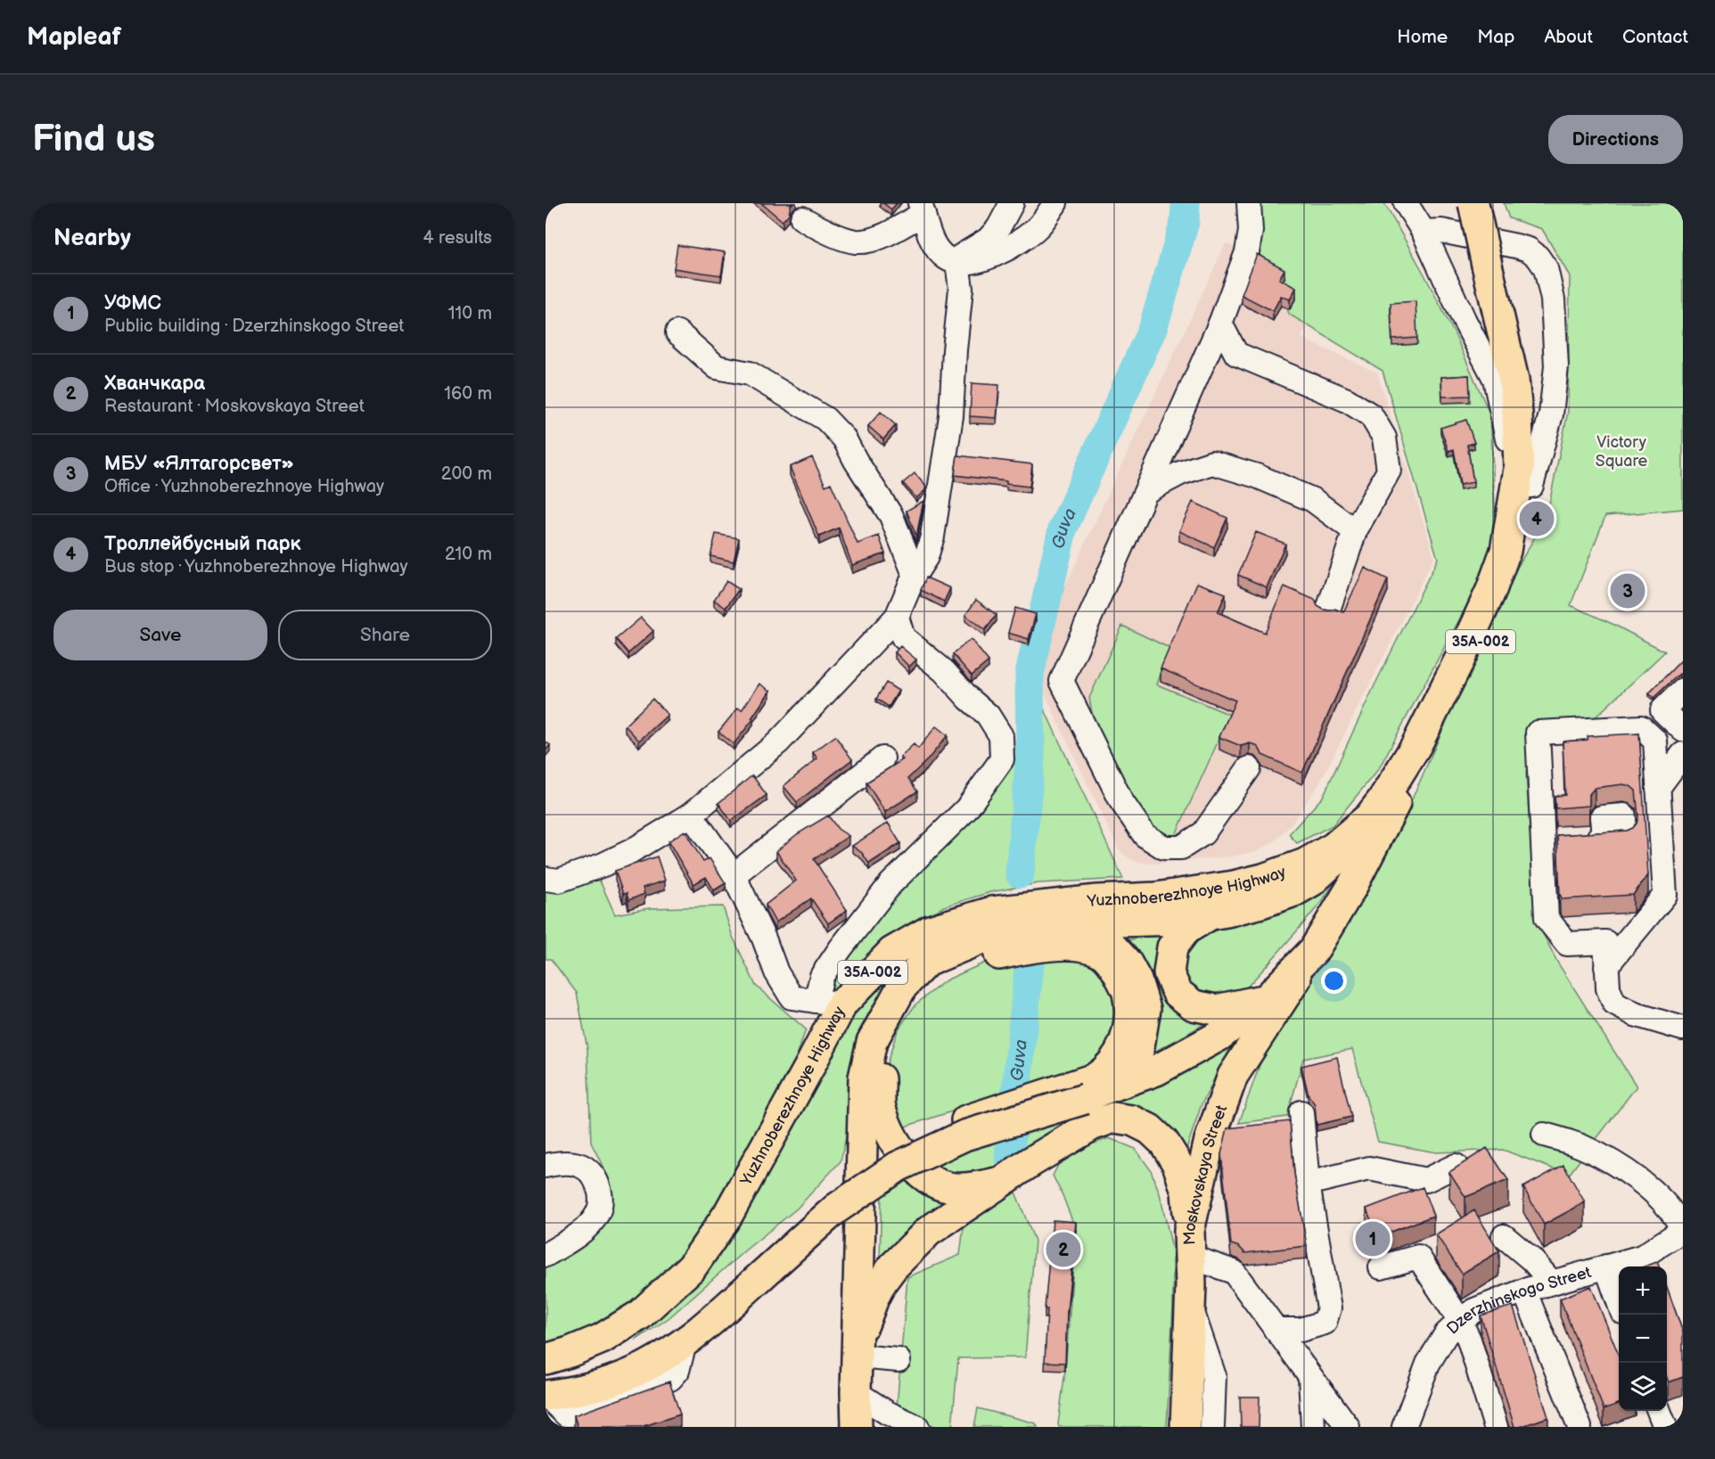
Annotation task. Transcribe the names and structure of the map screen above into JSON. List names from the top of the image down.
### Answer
{
  "streets": {
    "main road": ["35А-002", "Yuzhnoberezhnoye Highway", "Moskovskaya Street"],
    "street": ["Dzerzhinskogo Street"]
  },
  "crossings": [
    ["Yuzhnoberezhnoye Highway", "Moskovskaya Street"]
  ],
  "water": ["Guva"],
  "parks": ["Victory Square"],
  "page": {
    "header": "Mapleaf",
    "nav": [
      "Home",
      "Map",
      "About",
      "Contact"
    ],
    "buttons": [
      "Directions",
      ["Save", "Share"]
    ],
    "title": "Find us",
    "heading": ["Nearby", "4 results"],
    "list": [
      {
        "mark": "1",
        "name": "УФМС",
        "note": "Public building · Dzerzhinskogo Street",
        "value": "110 m"
      },
      {
        "mark": "2",
        "name": "Хванчкара",
        "note": "Restaurant · Moskovskaya Street",
        "value": "160 m"
      },
      {
        "mark": "3",
        "name": "МБУ «Ялтагорсвет»",
        "note": "Office · Yuzhnoberezhnoye Highway",
        "value": "200 m"
      },
      {
        "mark": "4",
        "name": "Троллейбусный парк",
        "note": "Bus stop · Yuzhnoberezhnoye Highway",
        "value": "210 m"
      }
    ],
    "pins": [
      "4",
      "3",
      "1",
      "2"
    ],
    "map_buttons": ["+", "−"]
  }
}
